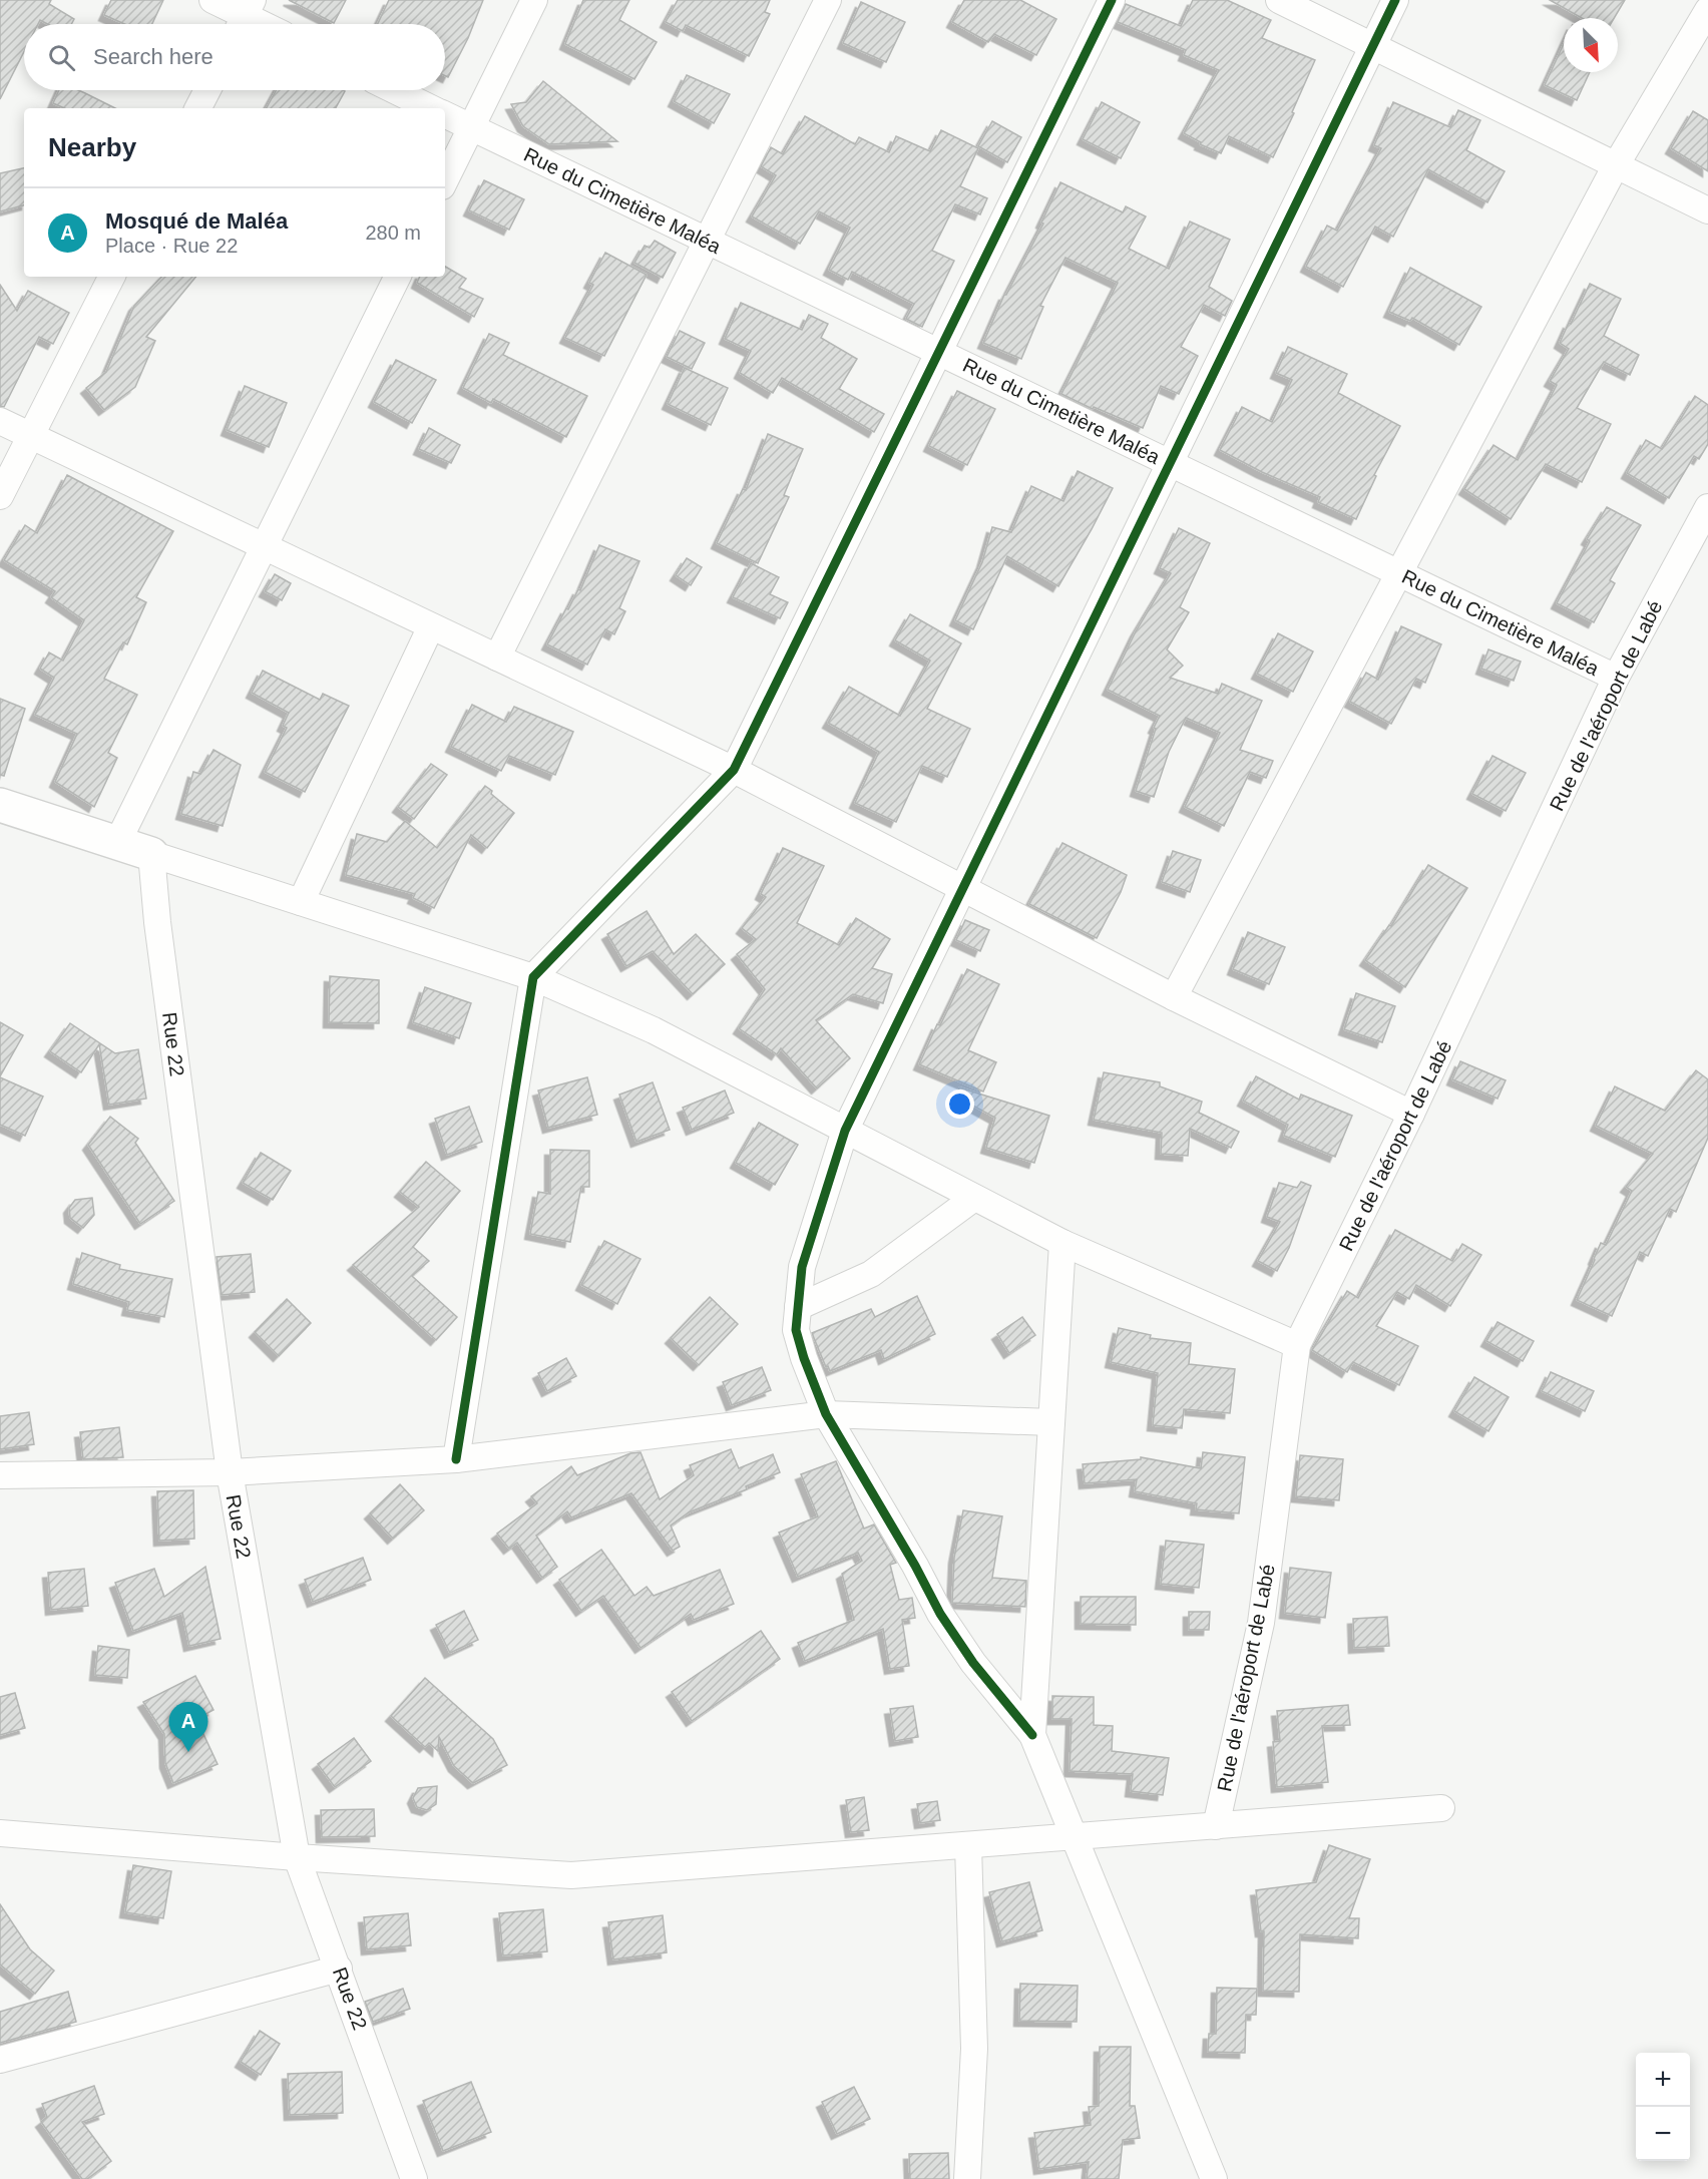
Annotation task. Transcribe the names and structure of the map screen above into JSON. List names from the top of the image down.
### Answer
{
  "streets": {
    "street": ["Rue du Cimetière Maléa", "Rue de l'aéroport de Labé", "Rue 22"]
  },
  "crossings": [
    ["Rue du Cimetière Maléa", "Rue de l'aéroport de Labé"]
  ],
  "north": "bottom right",
  "page": {
    "search": "Search here",
    "heading": "Nearby",
    "list": [
      {
        "mark": "A",
        "name": "Mosqué de Maléa",
        "note": "Place · Rue 22",
        "value": "280 m"
      }
    ],
    "pins": "A",
    "map_buttons": ["+", "−"]
  }
}
